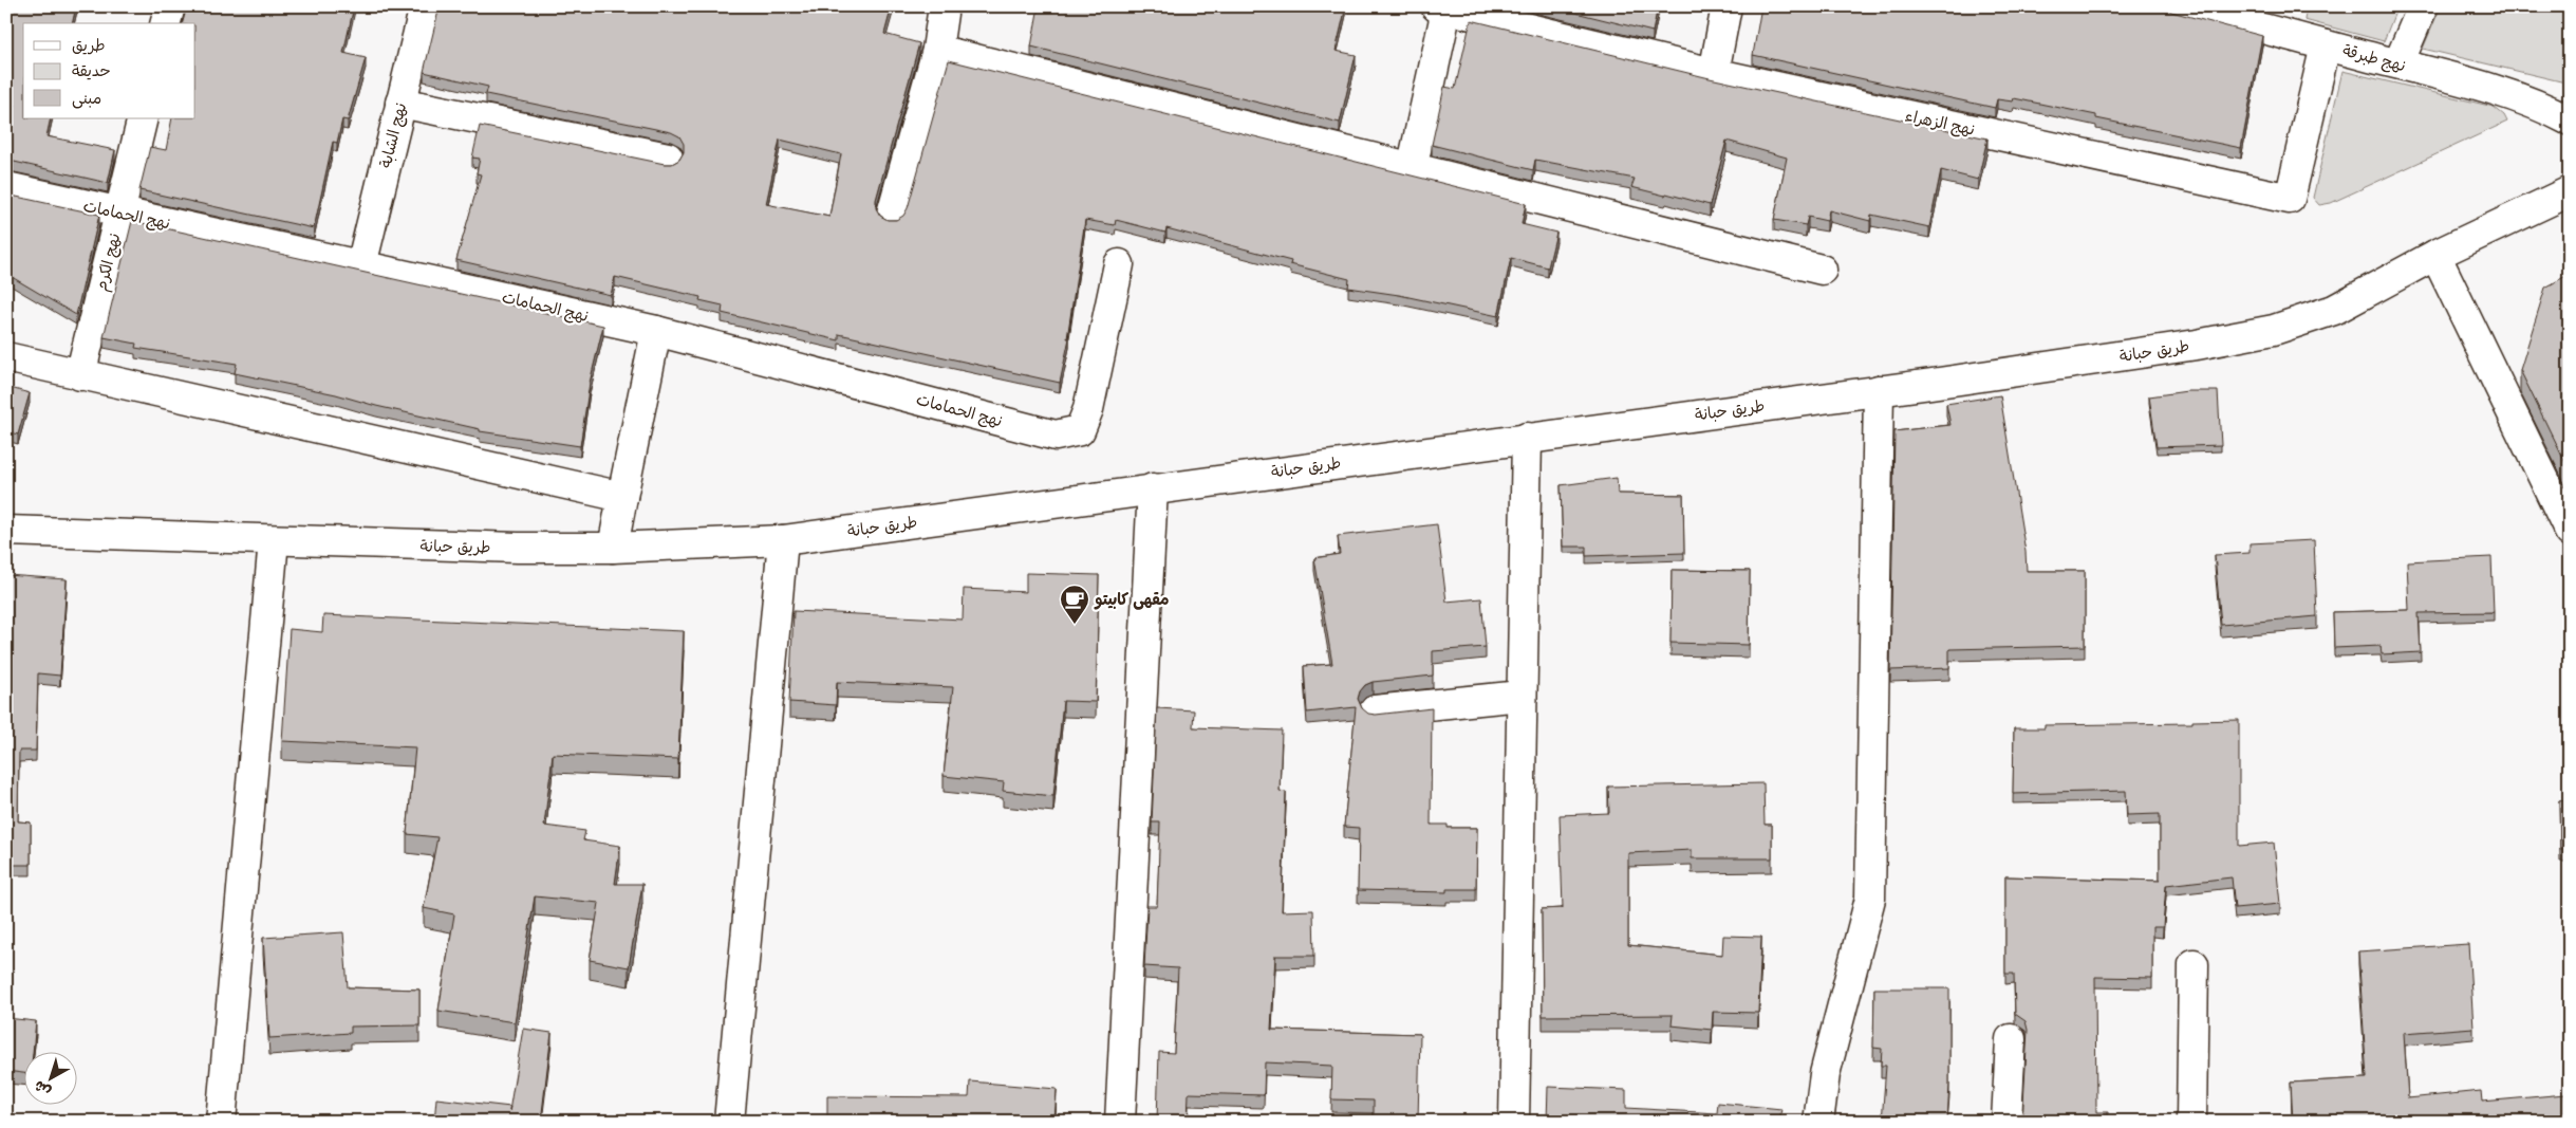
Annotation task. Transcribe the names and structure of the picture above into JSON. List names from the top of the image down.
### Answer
{
  "streets": {
    "street": [
      "نهج طبرقة",
      "نهج الزهراء",
      "نهج الشابة",
      "نهج الحمامات",
      "نهج الكرم",
      "طريق حبانة"
    ]
  },
  "crossings": [
    ["نهج طبرقة", "نهج الزهراء"],
    ["نهج الشابة", "نهج الحمامات"],
    ["نهج الحمامات", "نهج الكرم"]
  ],
  "places": {
    "cafe": ["مقهى كابيتو"]
  },
  "legend": ["طريق", "حديقة", "مبنى"],
  "north": "bottom left"
}
